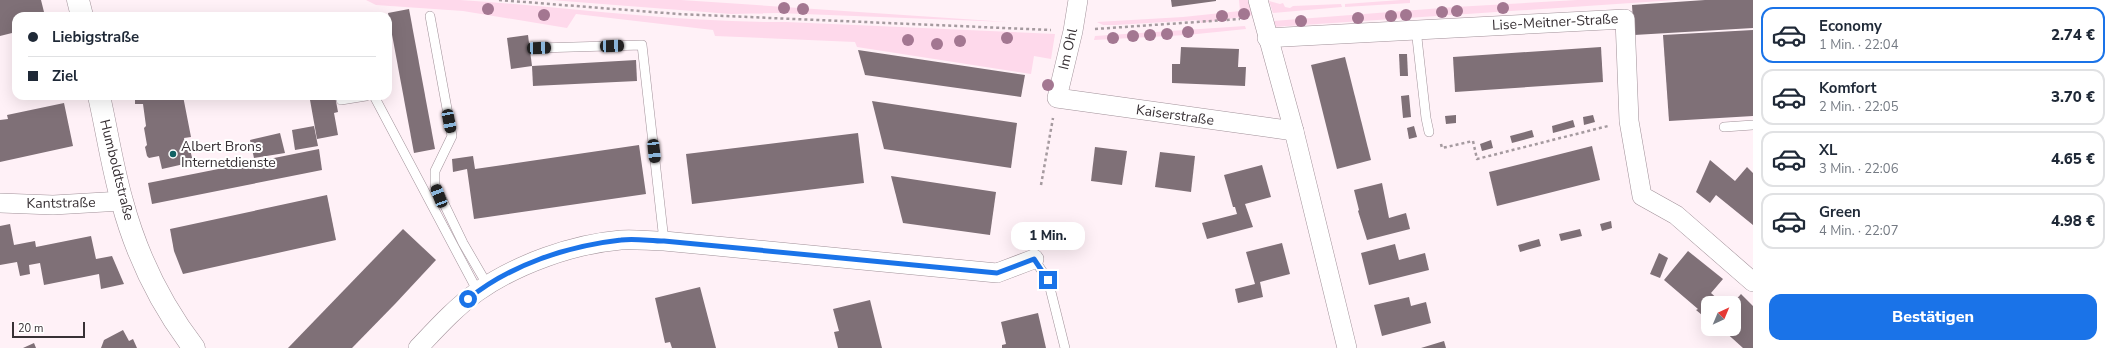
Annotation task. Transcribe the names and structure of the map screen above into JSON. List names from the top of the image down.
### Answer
{
  "streets": {
    "street": [
      "Lise-Meitner-Straße",
      "Im Ohl",
      "Kaiserstraße",
      "Humboldtstraße",
      "Kantstraße"
    ]
  },
  "crossings": [
    ["Im Ohl", "Kaiserstraße"],
    ["Humboldtstraße", "Kantstraße"]
  ],
  "places": ["Albert Brons Internetdienste"],
  "scale_bar": "20 m",
  "north": "top right",
  "page": {
    "list": [
      {
        "name": "Economy",
        "note": "1 Min. · 22:04",
        "value": "2.74 €"
      },
      {
        "name": "Komfort",
        "note": "2 Min. · 22:05",
        "value": "3.70 €"
      },
      {
        "name": "XL",
        "note": "3 Min. · 22:06",
        "value": "4.65 €"
      },
      {
        "name": "Green",
        "note": "4 Min. · 22:07",
        "value": "4.98 €"
      }
    ],
    "banner": ["Liebigstraße", "Ziel"],
    "bubble": "1 Min.",
    "buttons": "Bestätigen",
    "scale": "20 m"
  }
}
